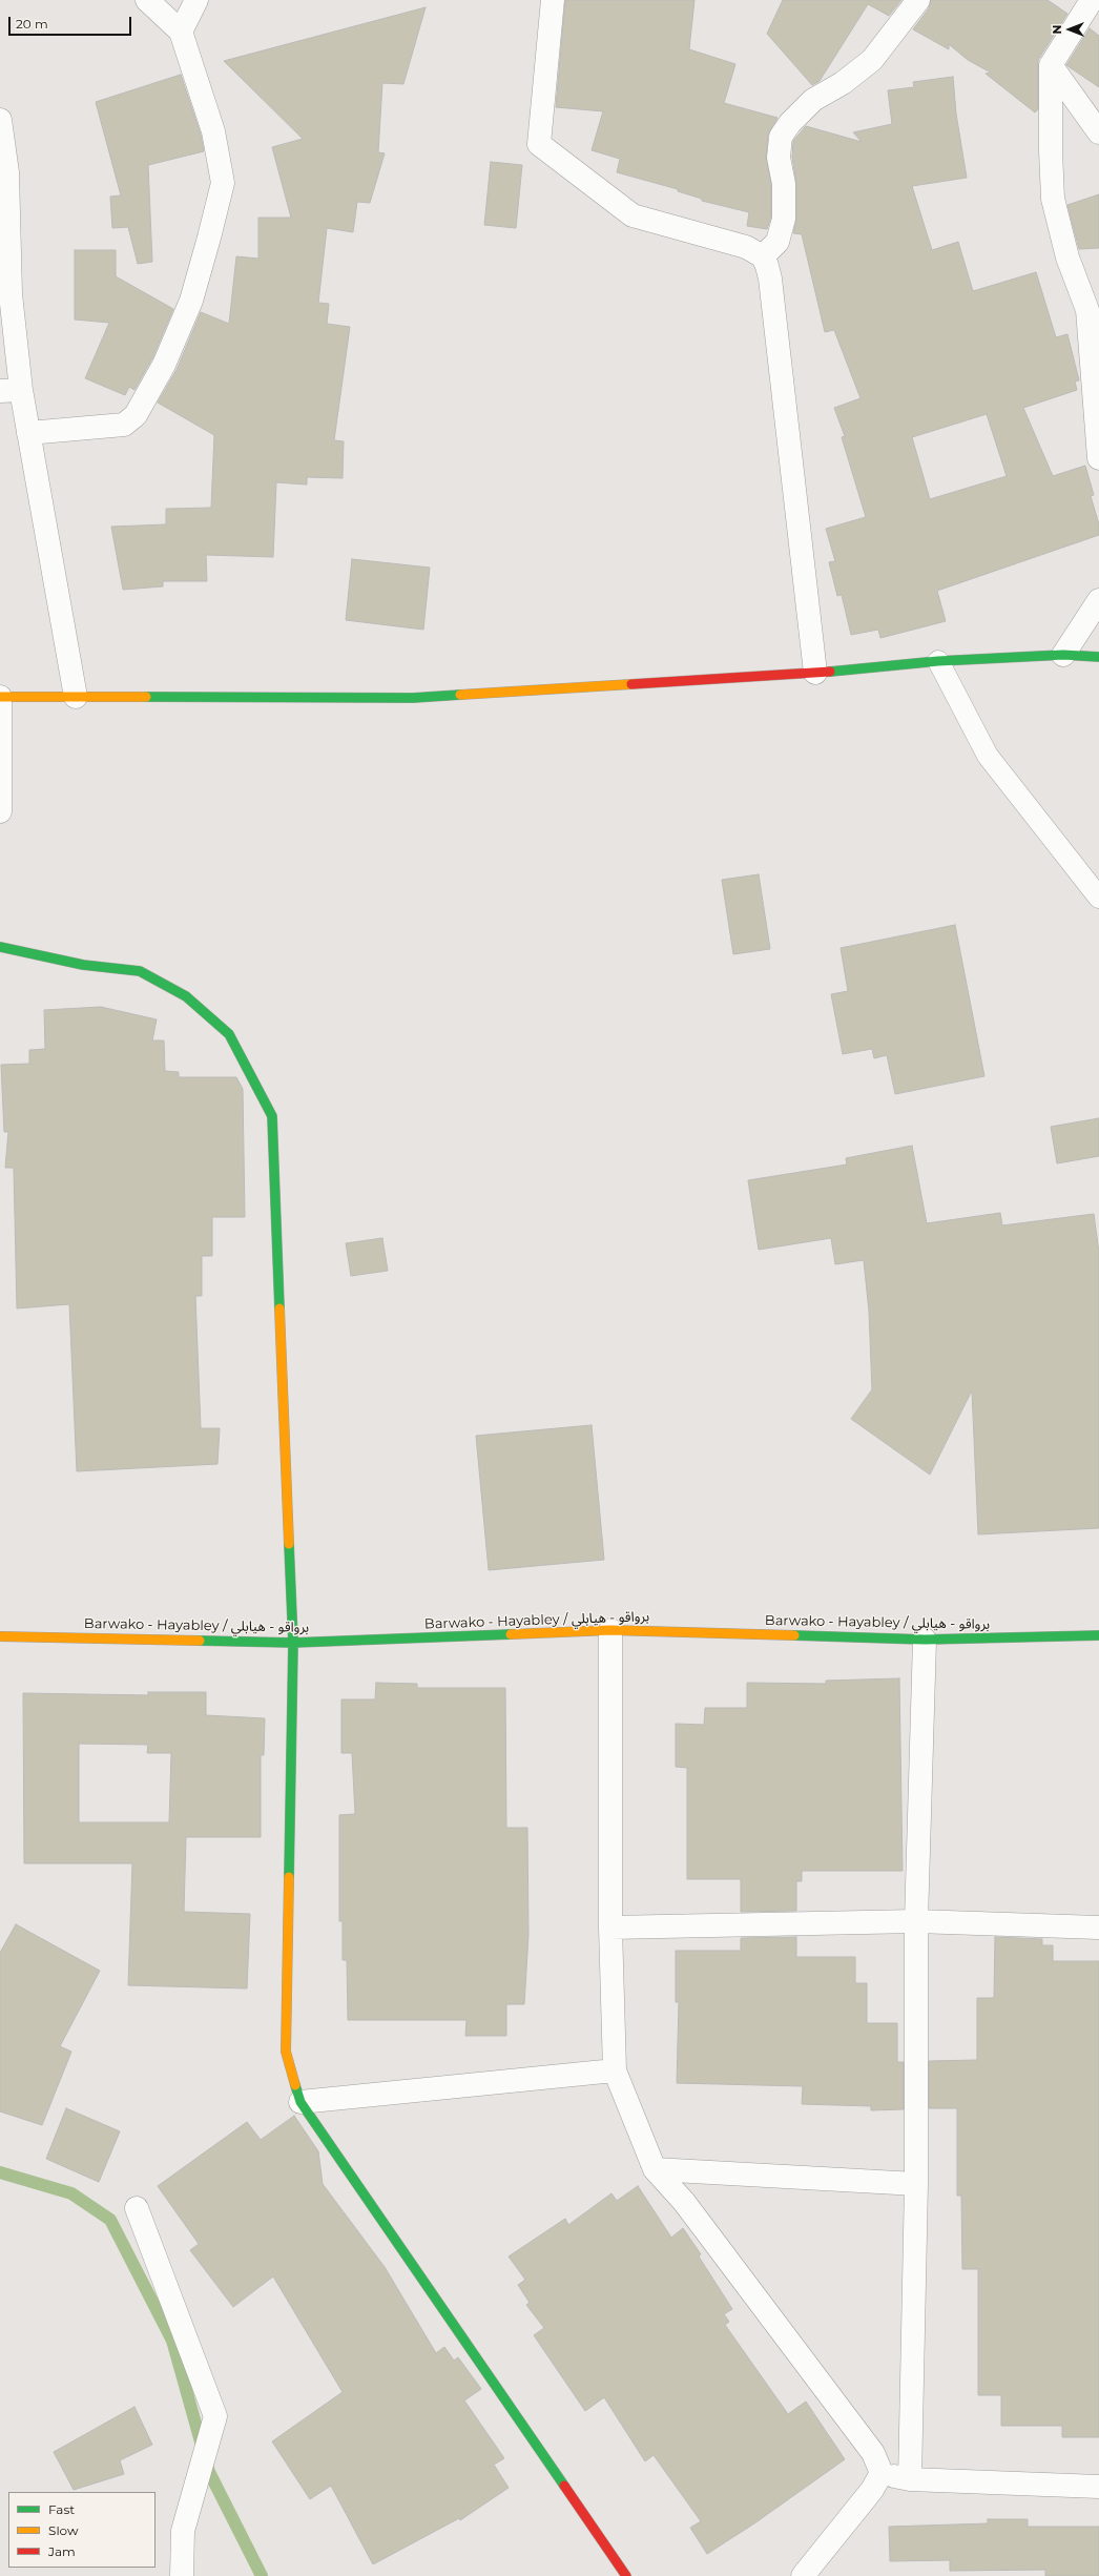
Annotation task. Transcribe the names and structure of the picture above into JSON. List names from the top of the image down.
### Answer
{
  "streets": {
    "street": ["Barwako - Hayabley / برواقو - هيابلي"]
  },
  "legend": ["Fast", "Slow", "Jam"],
  "scale_bar": "20 m",
  "north": "left"
}
